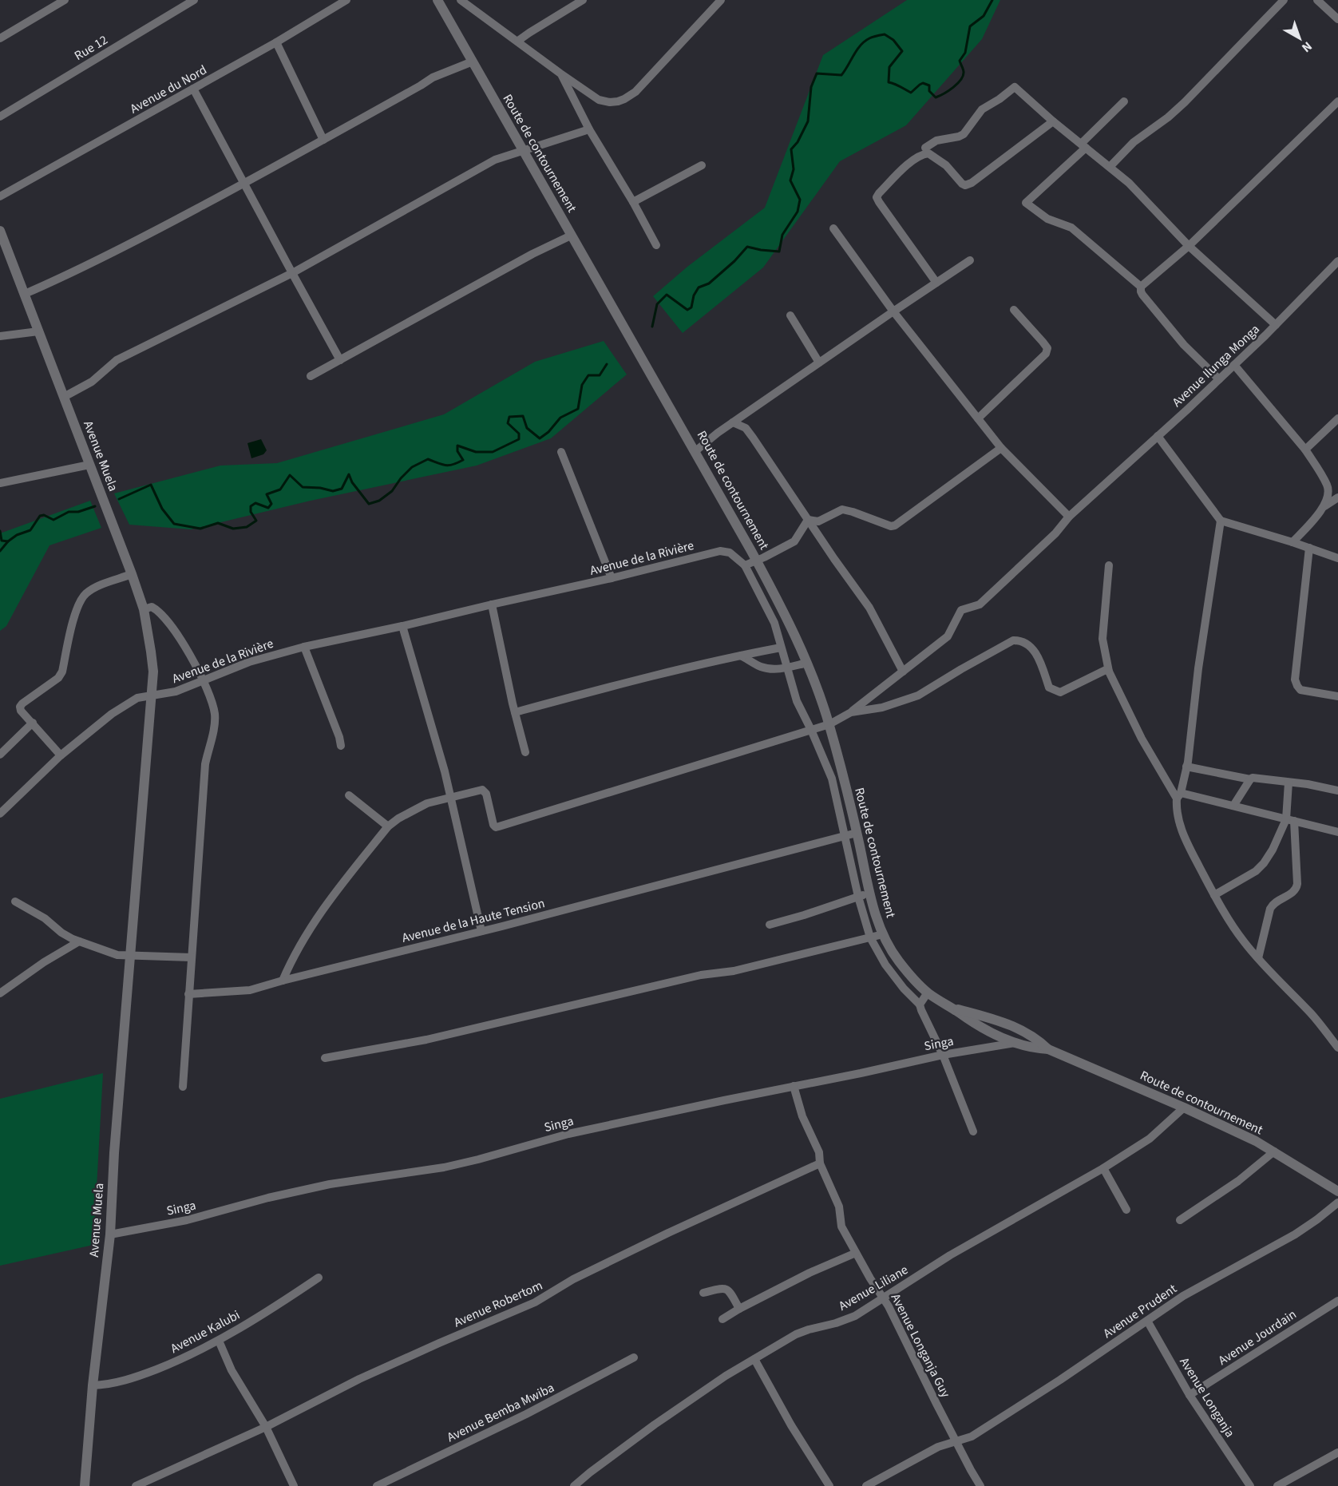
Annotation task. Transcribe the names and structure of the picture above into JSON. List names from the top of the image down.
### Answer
{
  "streets": {
    "street": [
      "Rue 12",
      "Avenue du Nord",
      "Route de contournement",
      "Avenue Ilunga Monga",
      "Avenue Muela",
      "Avenue de la Rivière",
      "Avenue de la Haute Tension",
      "Singa",
      "Avenue Liliane",
      "Avenue Robertom",
      "Avenue Prudent",
      "Avenue Kalubi",
      "Avenue Jourdain",
      "Avenue Longanja Guy",
      "Avenue Longanja",
      "Avenue Bemba Mwiba"
    ]
  },
  "crossings": [
    ["Route de contournement", "Avenue de la Haute Tension"],
    ["Route de contournement", "Singa"],
    ["Route de contournement", "Avenue Liliane"],
    ["Avenue Muela", "Avenue de la Rivière"],
    ["Avenue Muela", "Singa"],
    ["Avenue Muela", "Avenue Kalubi"],
    ["Avenue Liliane", "Avenue Longanja Guy"],
    ["Avenue Robertom", "Avenue Longanja Guy"],
    ["Avenue Prudent", "Avenue Longanja Guy"],
    ["Avenue Prudent", "Avenue Longanja"],
    ["Avenue Jourdain", "Avenue Longanja"]
  ],
  "north": "bottom right"
}
